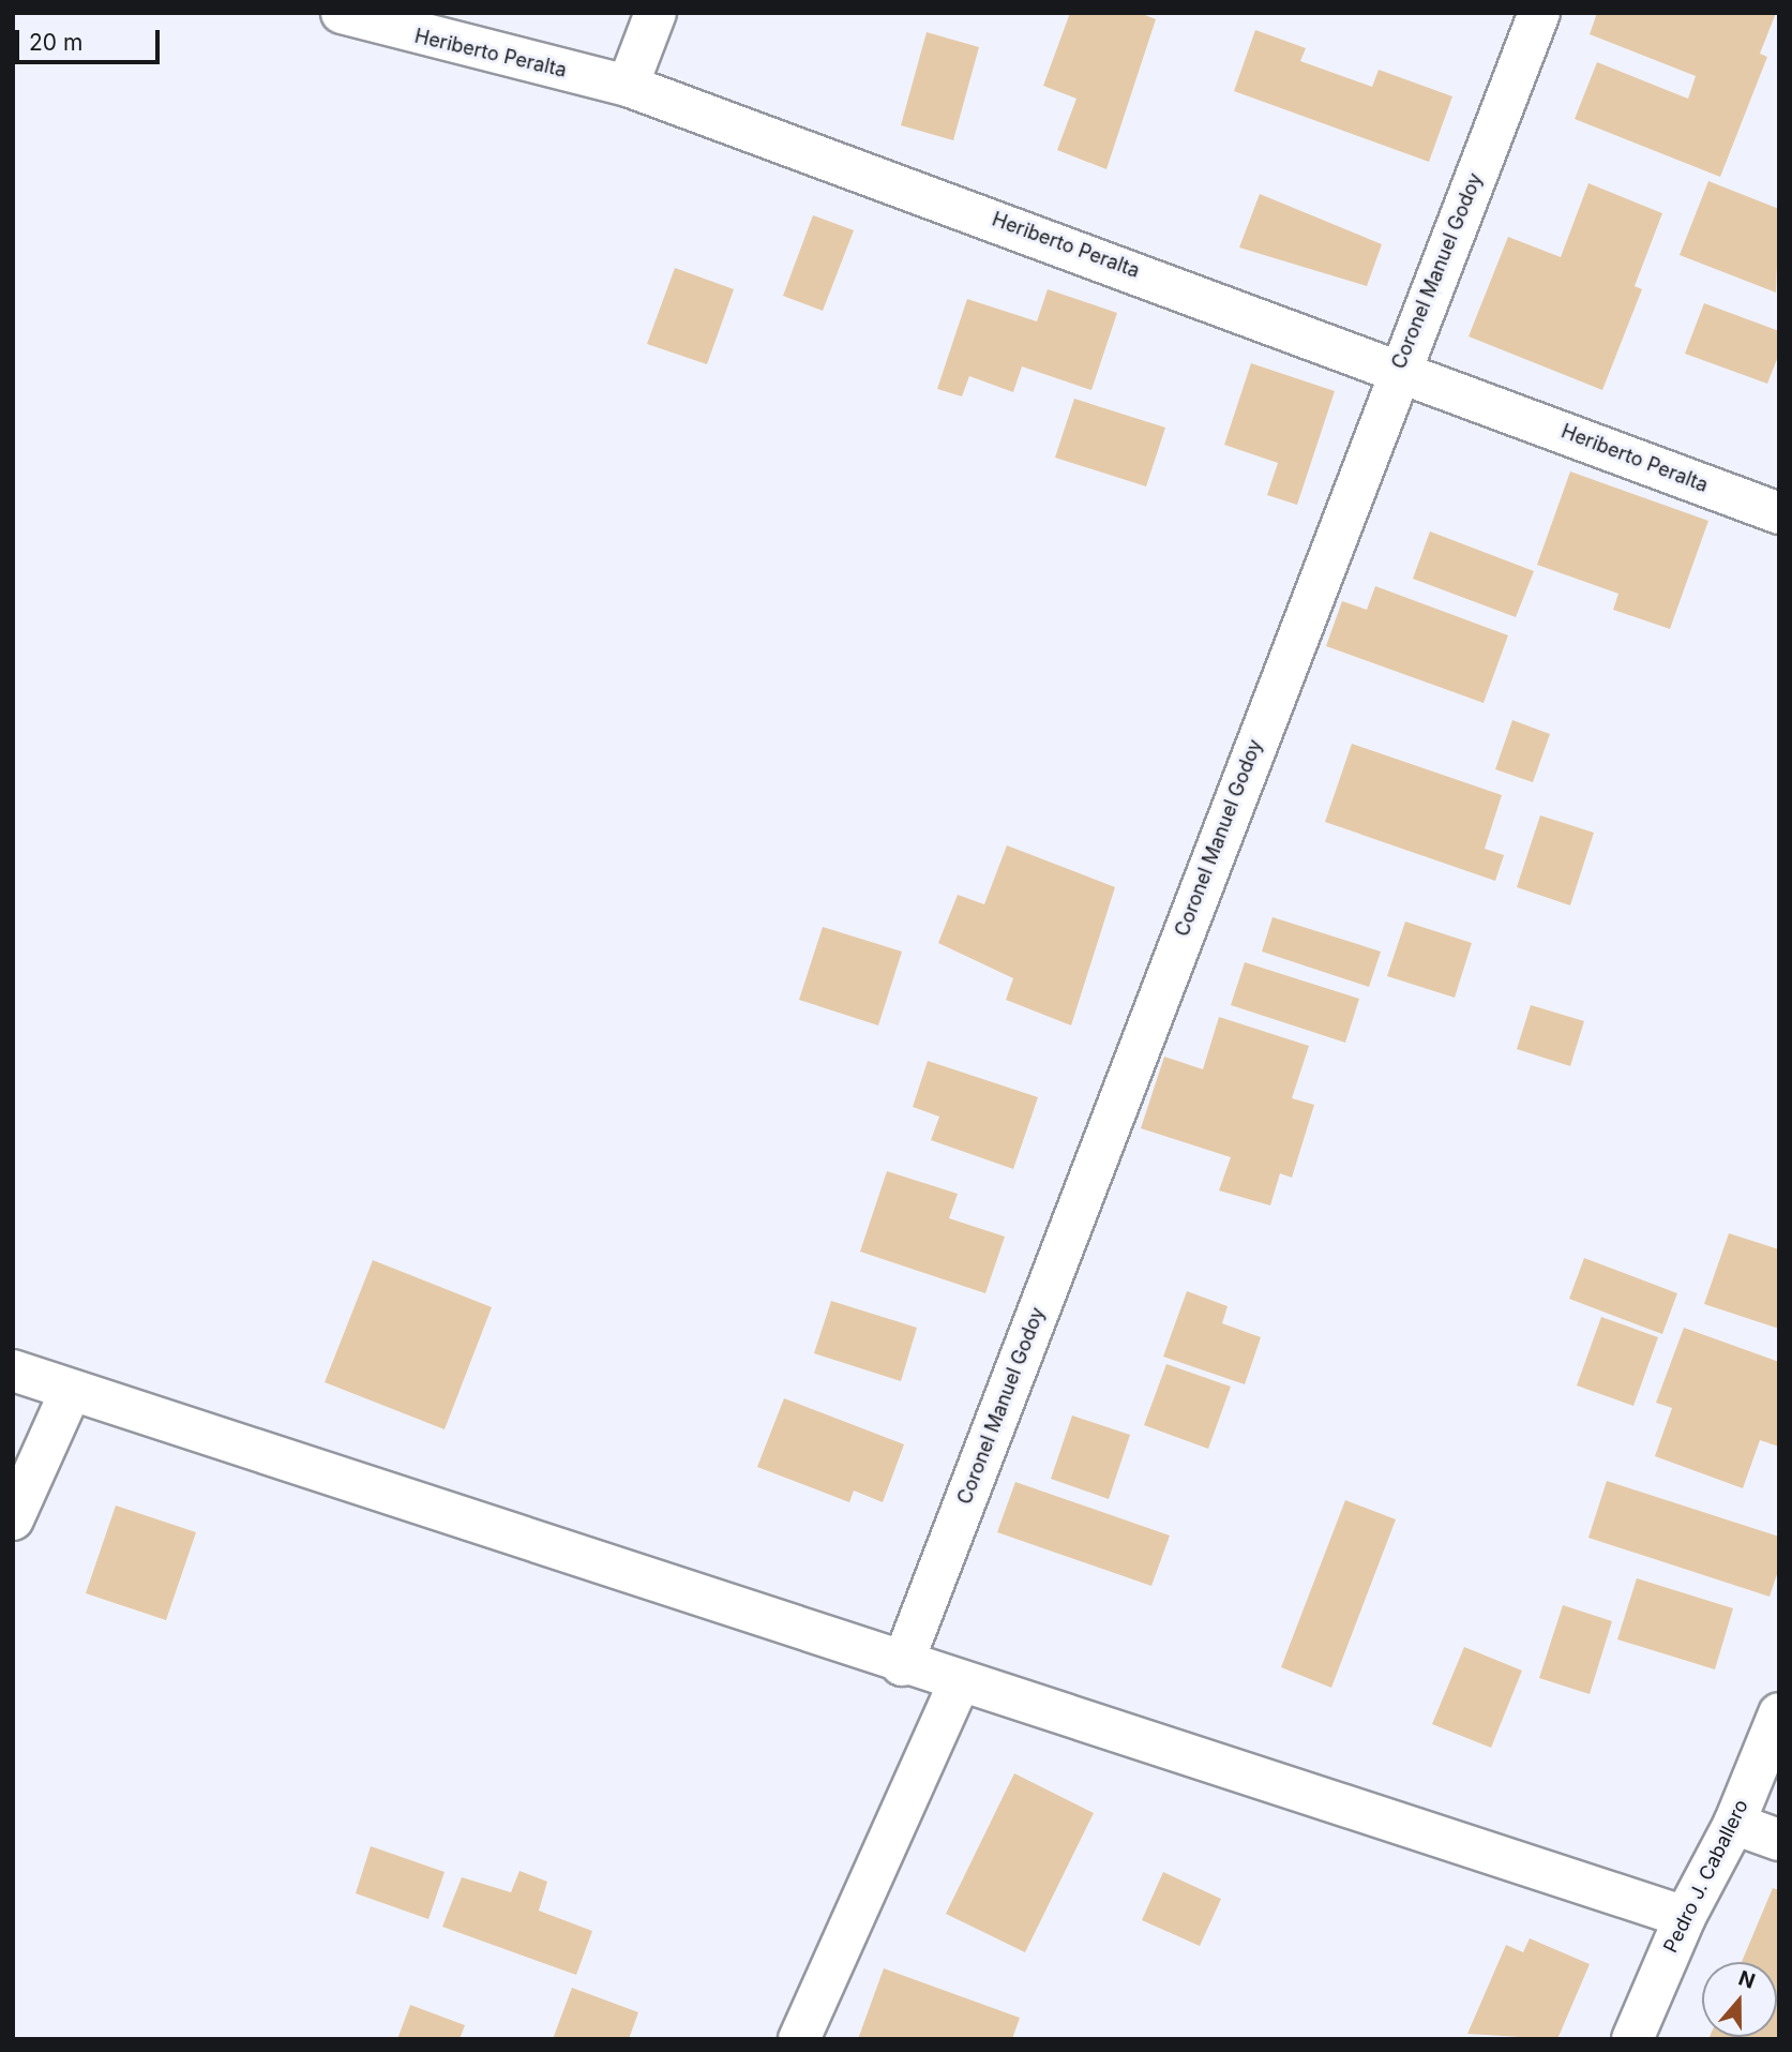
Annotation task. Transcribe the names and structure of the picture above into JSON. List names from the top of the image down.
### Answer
{
  "streets": {
    "street": ["Heriberto Peralta", "Coronel Manuel Godoy", "Pedro J. Caballero"]
  },
  "crossings": [
    ["Heriberto Peralta", "Coronel Manuel Godoy"]
  ],
  "scale_bar": "20 m",
  "north": "top"
}
